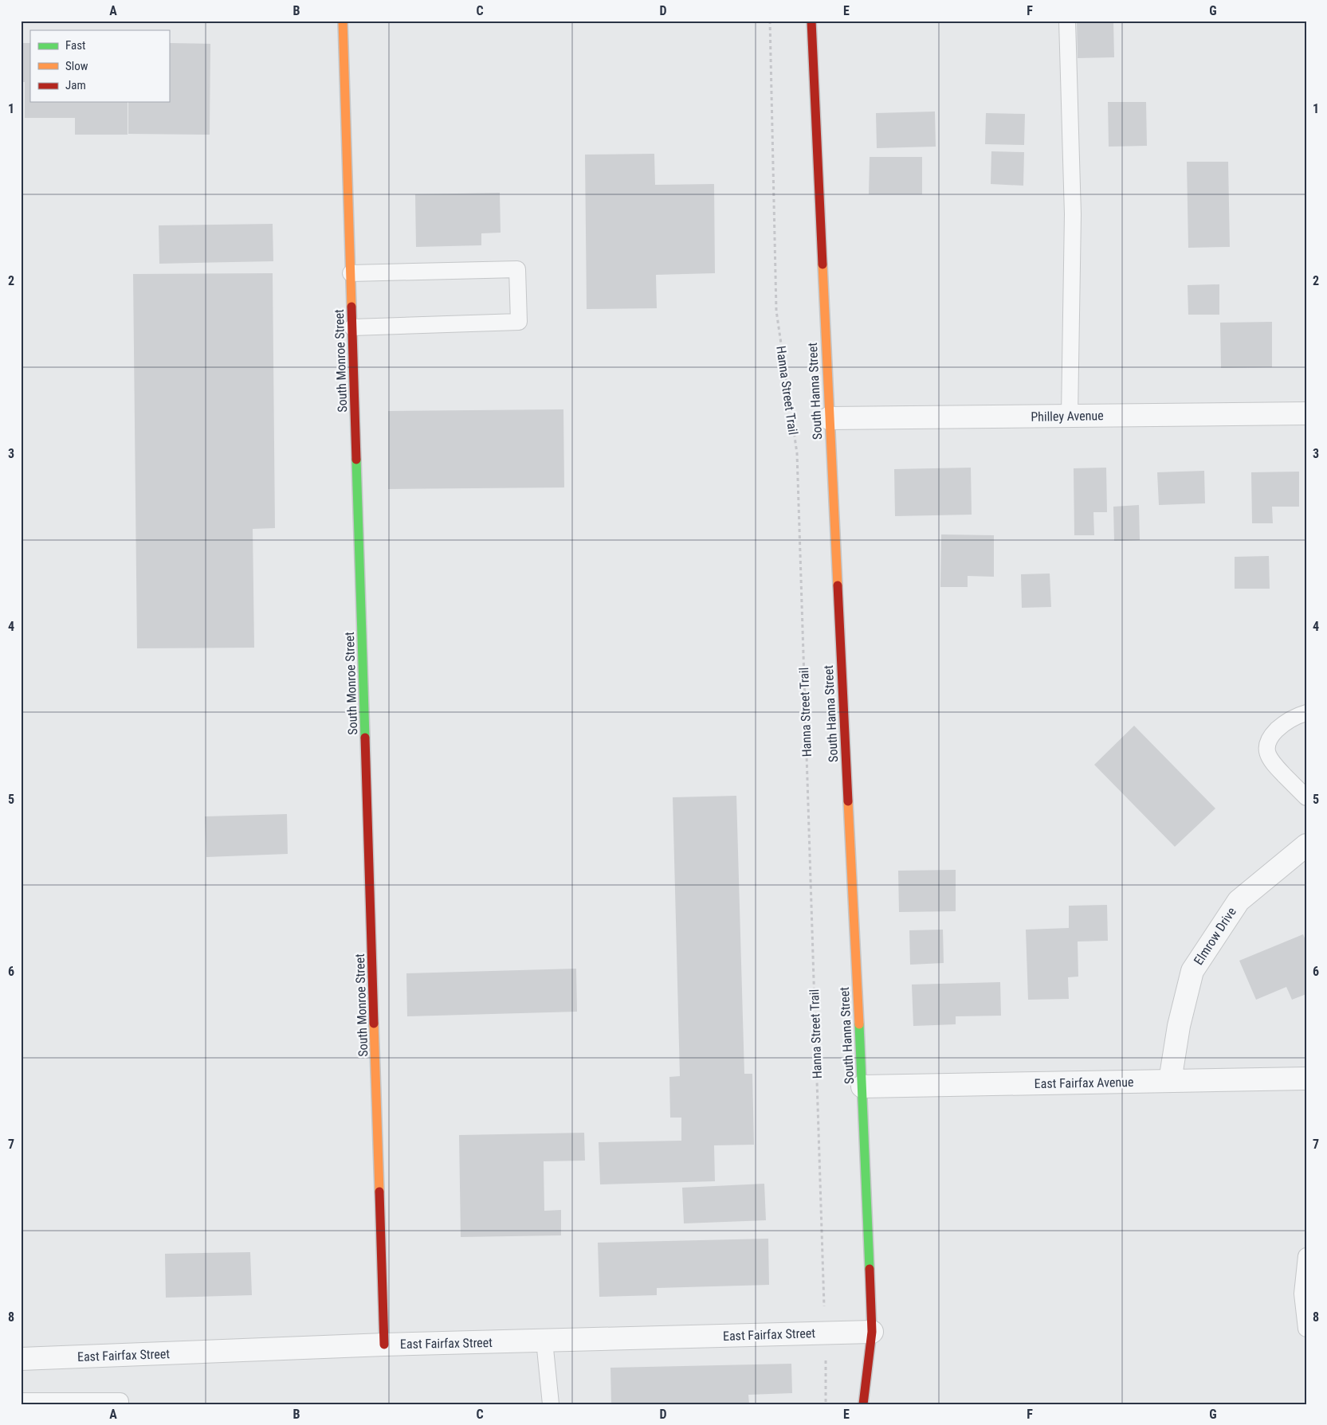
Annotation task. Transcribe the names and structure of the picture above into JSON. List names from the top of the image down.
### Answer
{
  "streets": {
    "street": [
      "South Monroe Street",
      "South Hanna Street",
      "Philley Avenue",
      "Elmrow Drive",
      "East Fairfax Avenue",
      "East Fairfax Street"
    ],
    "path": ["Hanna Street Trail"]
  },
  "crossings": [
    ["South Monroe Street", "East Fairfax Street"],
    ["Hanna Street Trail", "East Fairfax Street"],
    ["South Hanna Street", "Philley Avenue"],
    ["South Hanna Street", "East Fairfax Avenue"],
    ["South Hanna Street", "East Fairfax Street"],
    ["Elmrow Drive", "East Fairfax Avenue"]
  ],
  "legend": ["Fast", "Slow", "Jam"],
  "grid": {
    "columns": [
      "A",
      "B",
      "C",
      "D",
      "E",
      "F",
      "G"
    ],
    "rows": [
      "1",
      "2",
      "3",
      "4",
      "5",
      "6",
      "7",
      "8"
    ]
  }
}
